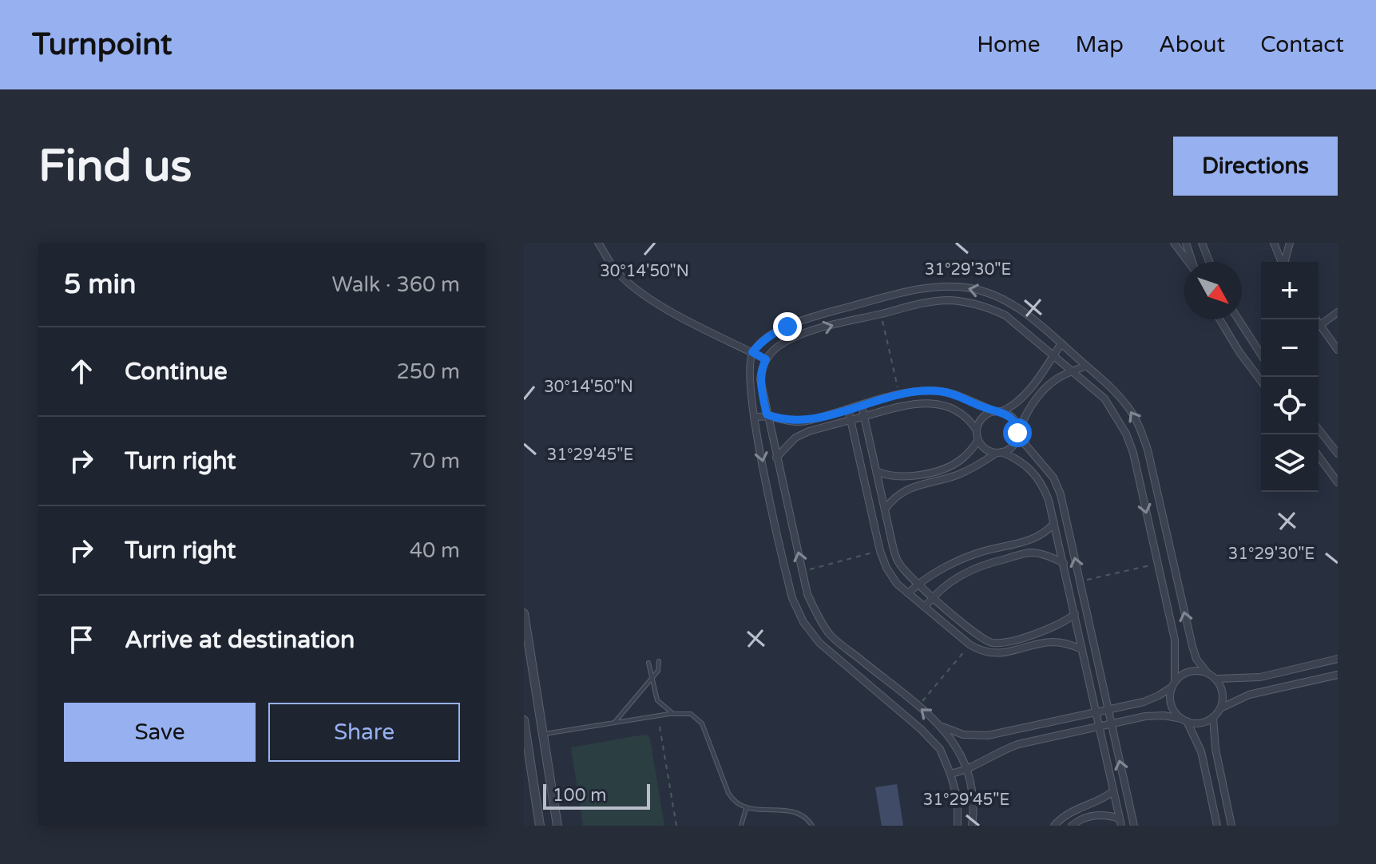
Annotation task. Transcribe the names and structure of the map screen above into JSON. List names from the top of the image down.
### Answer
{
  "scale_bar": "100 m",
  "north": "bottom right",
  "page": {
    "header": "Turnpoint",
    "nav": [
      "Home",
      "Map",
      "About",
      "Contact"
    ],
    "buttons": [
      "Directions",
      ["Save", "Share"]
    ],
    "title": "Find us",
    "heading": ["5 min", "Walk · 360 m"],
    "map_buttons": ["+", "−"],
    "list": [
      ["Continue", "250 m"],
      ["Turn right", "70 m"],
      ["Turn right", "40 m"],
      "Arrive at destination"
    ],
    "scale": "100 m"
  },
  "coordinates": ["31°29'30\"E", "30°14'50\"N", "31°29'45\"E"]
}
